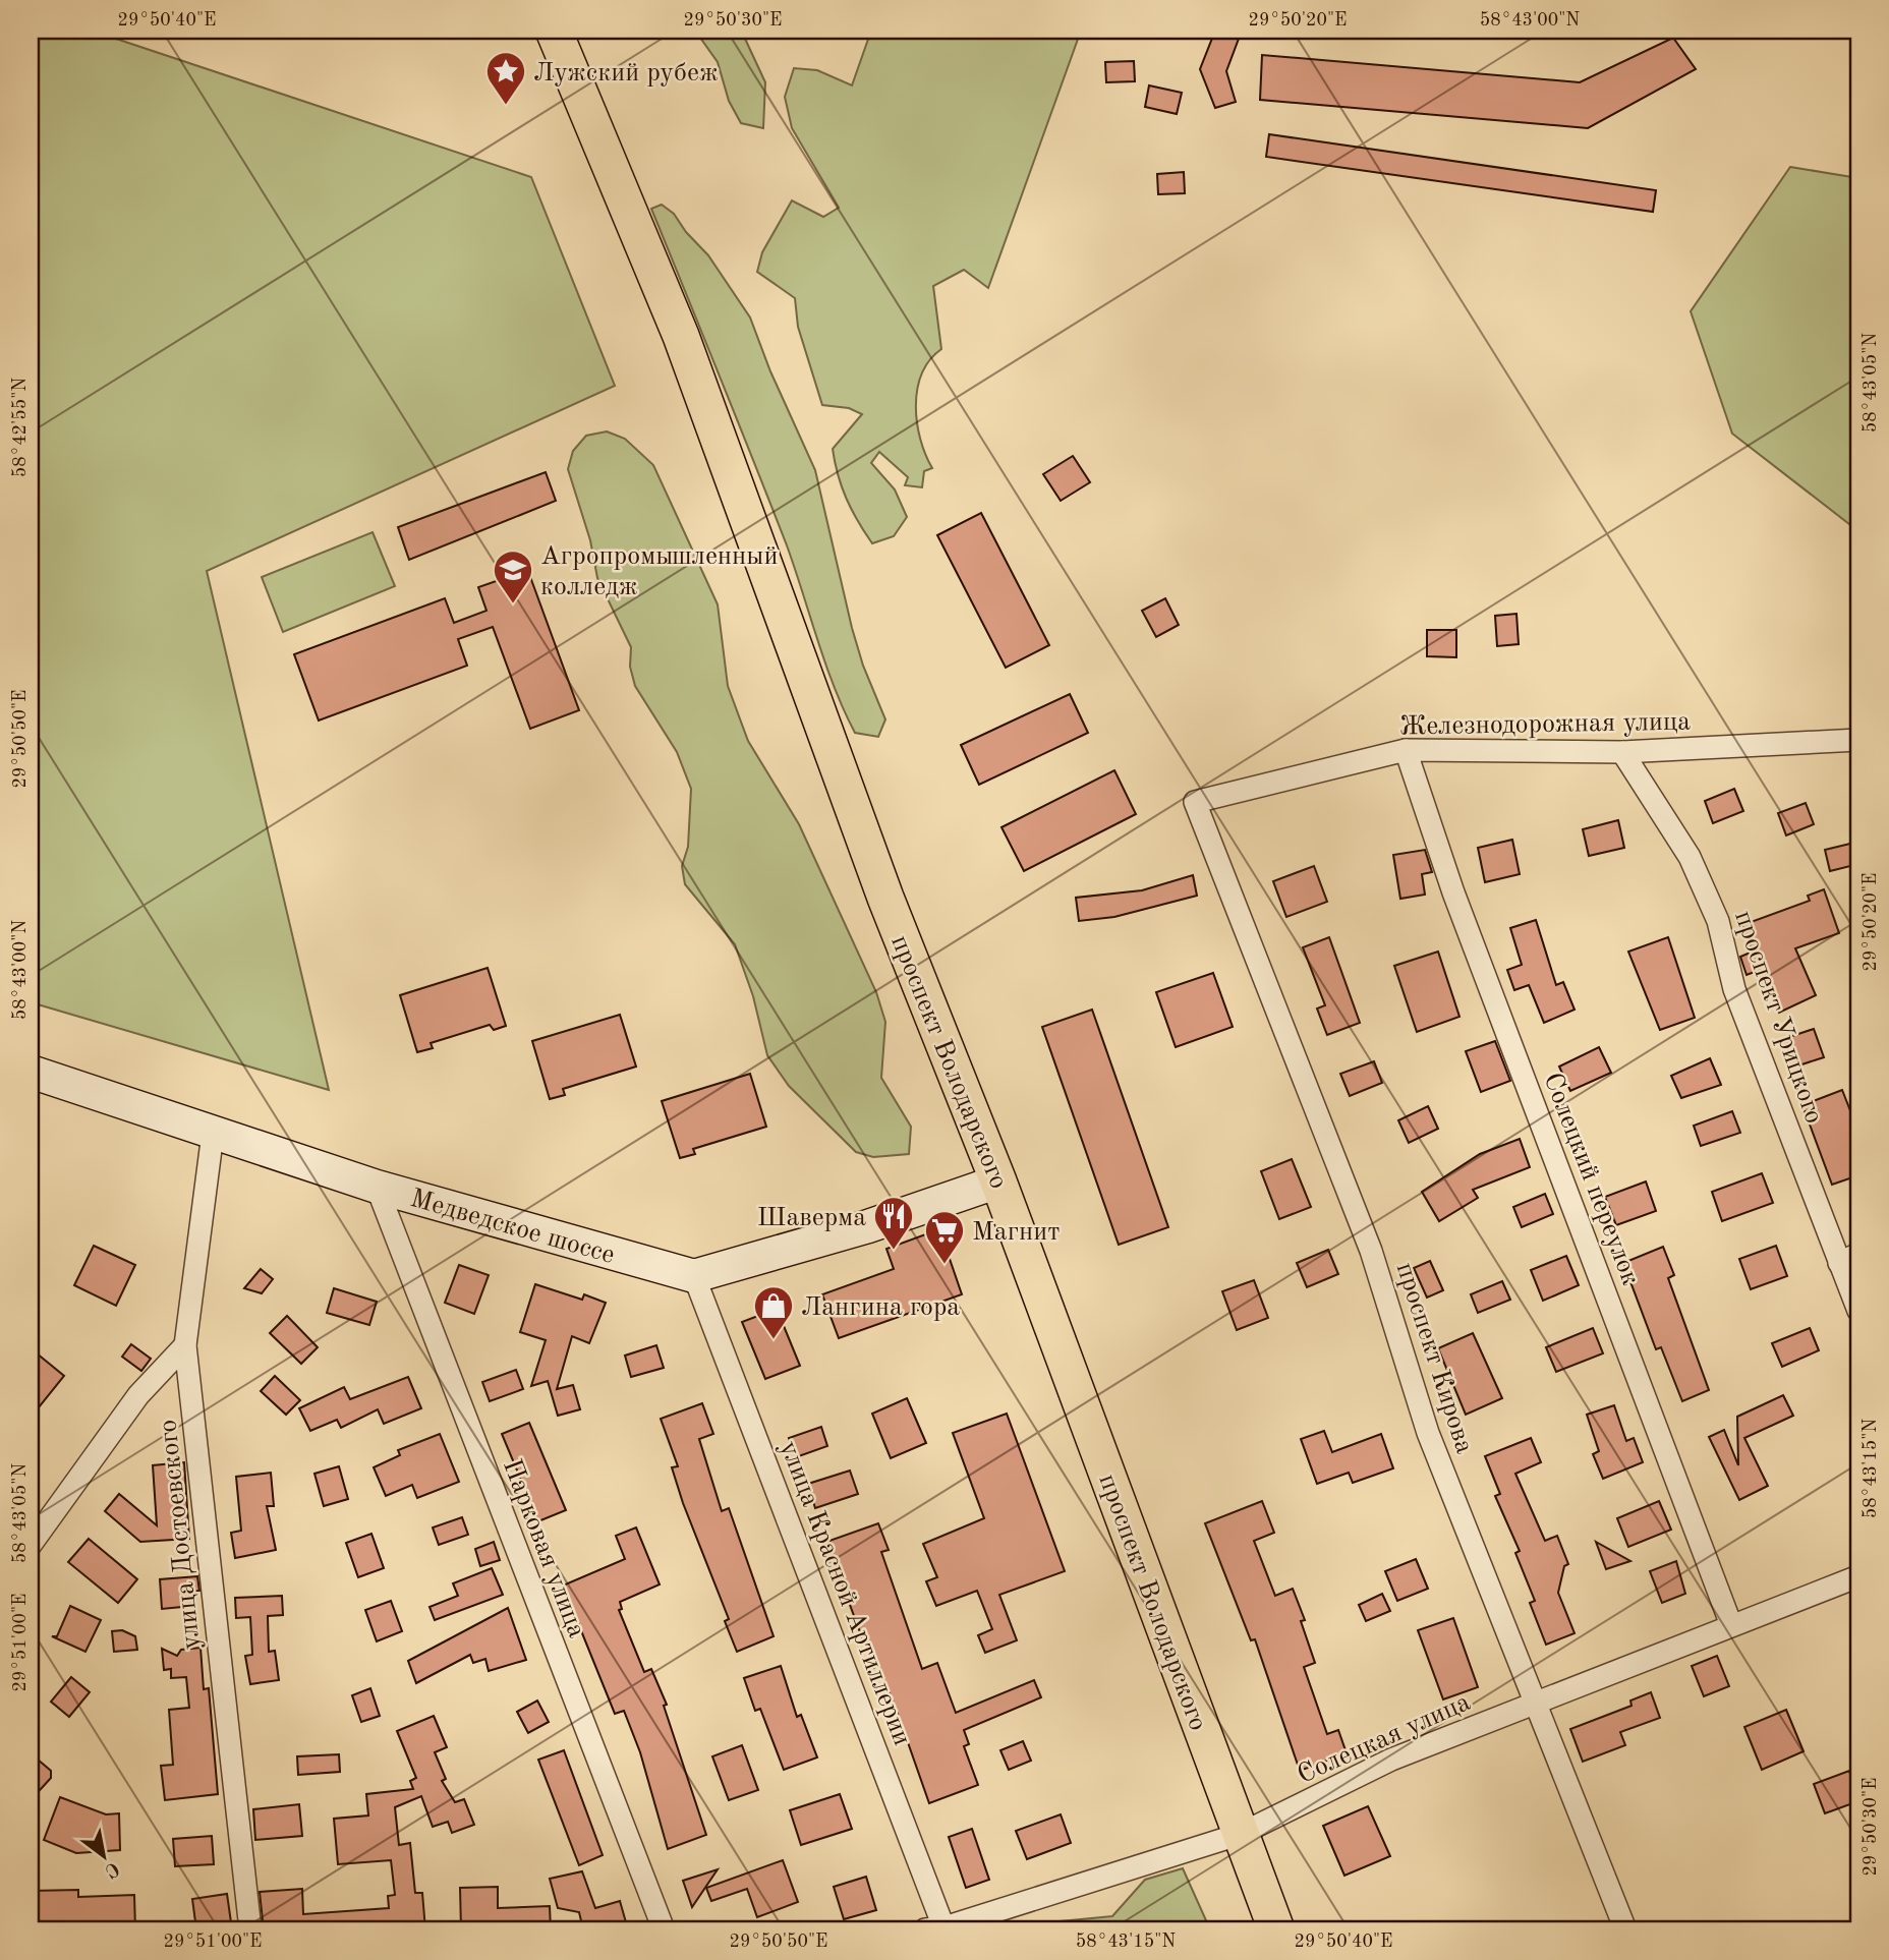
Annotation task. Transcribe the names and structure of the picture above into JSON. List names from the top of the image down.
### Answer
{
  "streets": {
    "main road": ["проспект Володарского", "Медведское шоссе"],
    "street": [
      "Железнодорожная улица",
      "проспект Урицкого",
      "Солецкий переулок",
      "проспект Кирова",
      "улица Достоевского",
      "Парковая улица",
      "улица Красной Артиллерии",
      "Солецкая улица"
    ]
  },
  "crossings": [
    ["Железнодорожная улица", "проспект Урицкого"],
    ["Железнодорожная улица", "Солецкий переулок"],
    ["Железнодорожная улица", "проспект Кирова"],
    ["проспект Володарского", "Солецкая улица"],
    ["Солецкий переулок", "Солецкая улица"],
    ["Медведское шоссе", "улица Достоевского"],
    ["Медведское шоссе", "Парковая улица"],
    ["Медведское шоссе", "улица Красной Артиллерии"],
    ["проспект Кирова", "Солецкая улица"],
    ["улица Красной Артиллерии", "Солецкая улица"]
  ],
  "places": {
    "place": ["Лужский рубеж"],
    "school or university": ["Агропромышленный колледж"],
    "restaurant": ["Шаверма"],
    "supermarket": ["Магнит"],
    "shop": ["Лангина гора"]
  },
  "north": "bottom right",
  "coordinates": [
    "29°50'40\"E",
    "29°50'30\"E",
    "29°50'20\"E",
    "58°43'00\"N",
    "58°43'05\"N",
    "58°42'55\"N",
    "29°50'50\"E",
    "58°43'15\"N",
    "29°51'00\"E"
  ]
}
